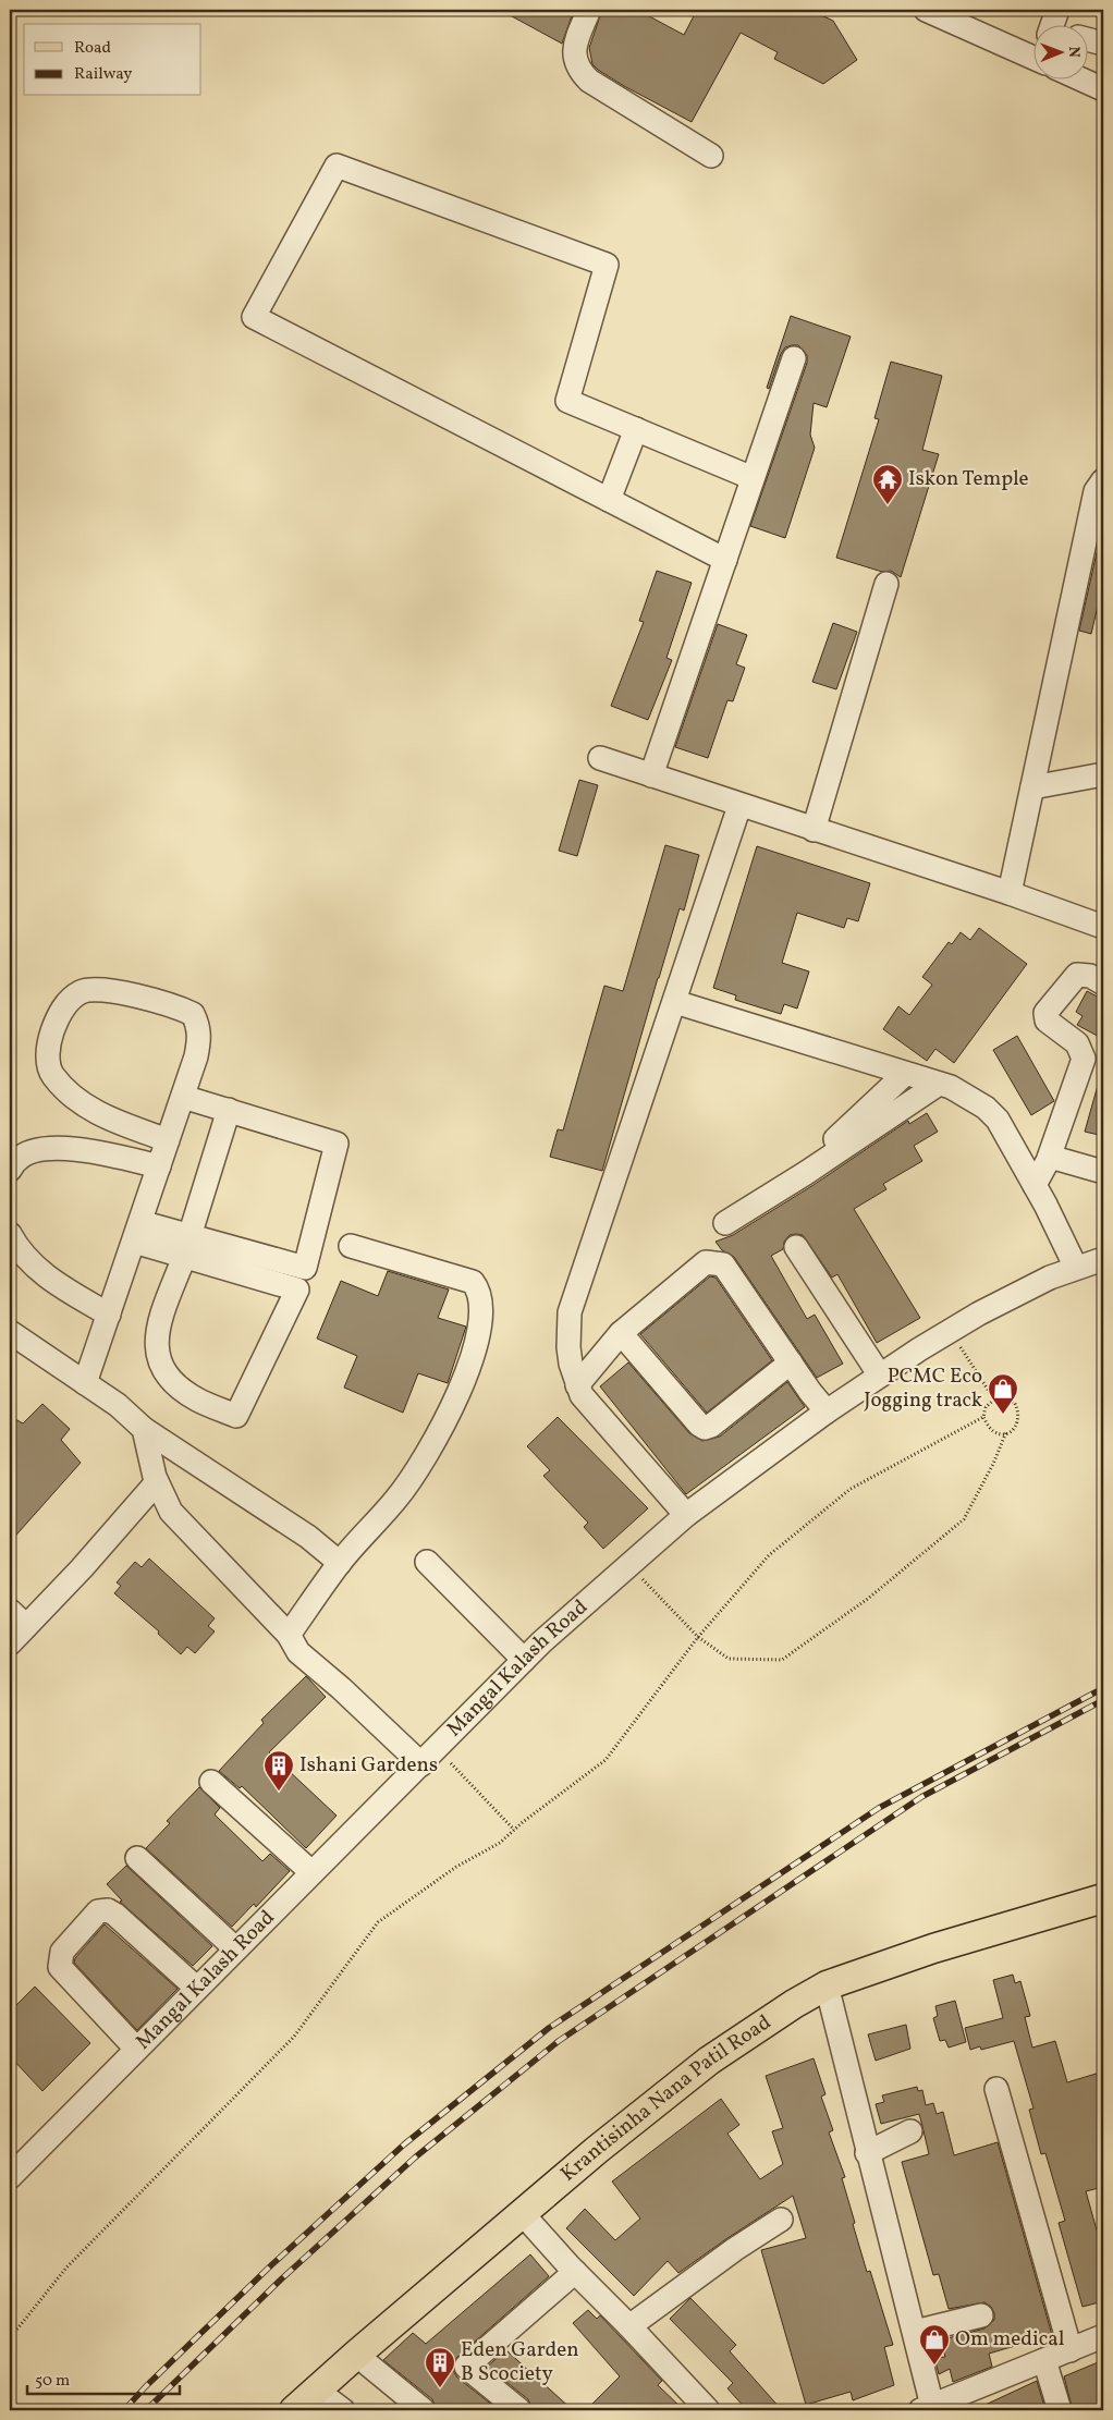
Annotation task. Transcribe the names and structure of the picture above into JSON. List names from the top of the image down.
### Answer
{
  "streets": {
    "main road": ["Krantisinha Nana Patil Road"],
    "street": ["Mangal Kalash Road"]
  },
  "places": {
    "temple": ["Iskon Temple"],
    "shop": ["PCMC Eco Jogging track", "Om medical"],
    "building": ["Ishani Gardens", "Eden Garden B Scociety"]
  },
  "legend": ["Road", "Railway"],
  "scale_bar": "50 m",
  "north": "right"
}
